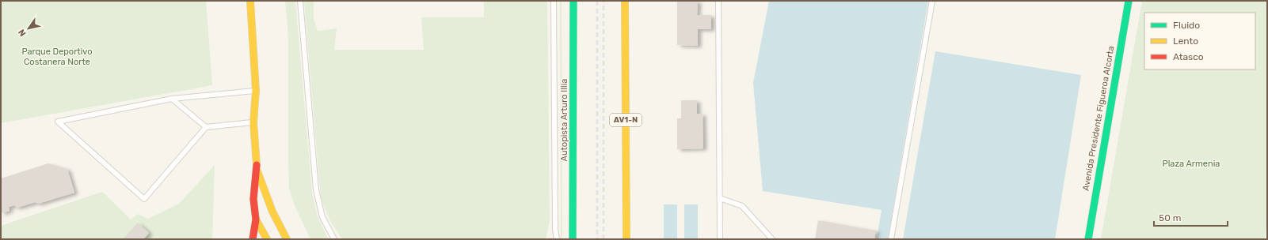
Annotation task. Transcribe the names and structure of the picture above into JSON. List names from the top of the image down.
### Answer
{
  "streets": {
    "main road": ["Avenida Presidente Figueroa Alcorta", "Autopista Arturo Illia", "AV1-N"]
  },
  "parks": ["Parque Deportivo Costanera Norte", "Plaza Armenia"],
  "legend": ["Fluido", "Lento", "Atasco"],
  "scale_bar": "50 m",
  "north": "bottom left"
}
